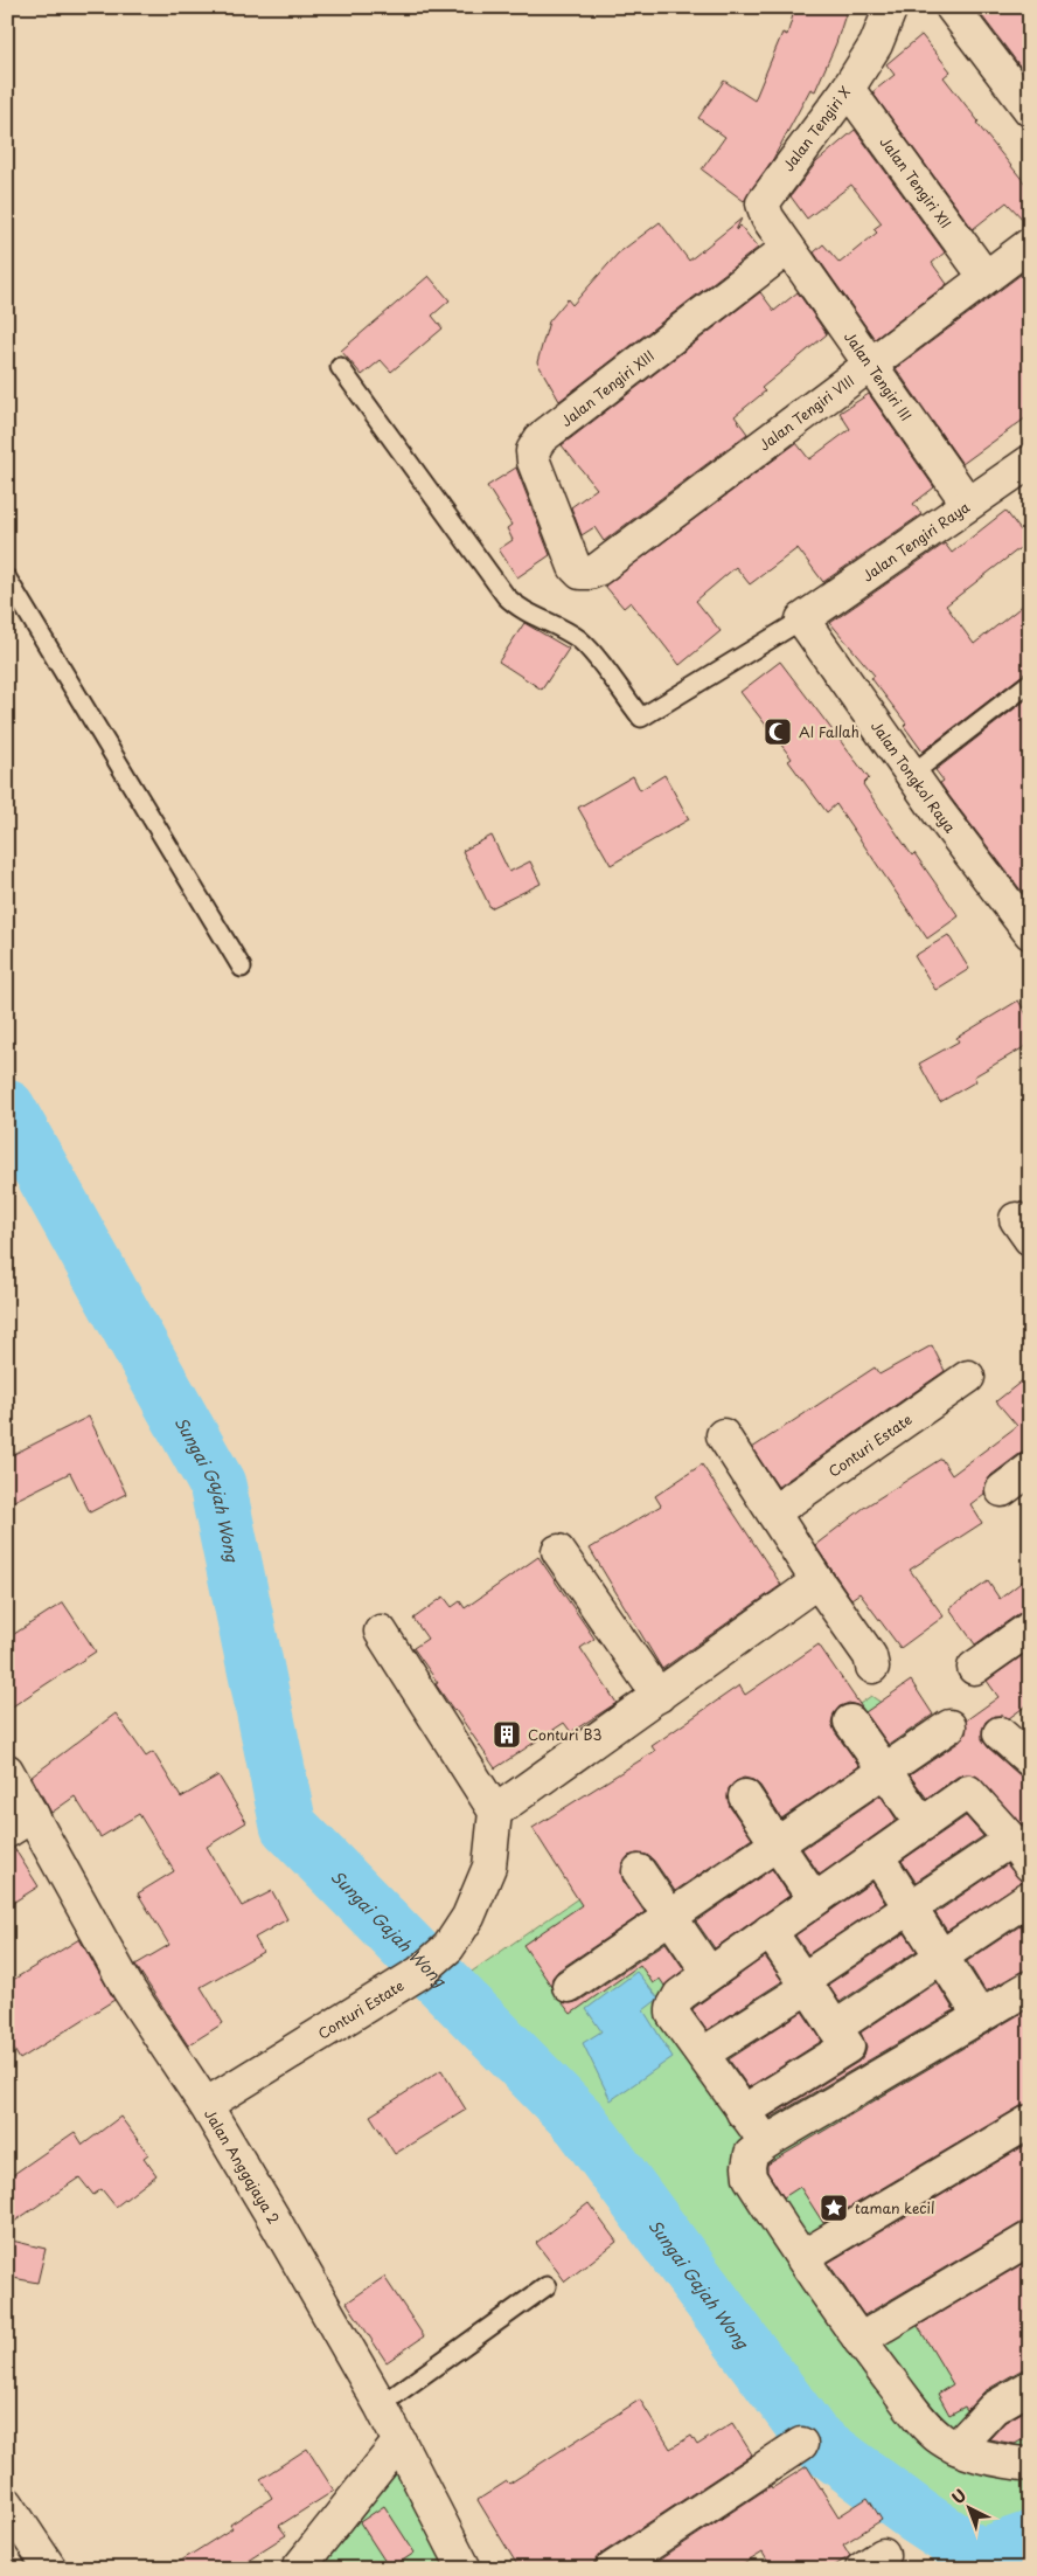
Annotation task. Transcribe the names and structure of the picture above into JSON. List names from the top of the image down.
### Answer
{
  "streets": {
    "street": [
      "Jalan Tengiri X",
      "Jalan Tengiri XII",
      "Jalan Tengiri III",
      "Jalan Tengiri XIII",
      "Jalan Tengiri VIII",
      "Jalan Tengiri Raya",
      "Jalan Tongkol Raya",
      "Conturi Estate",
      "Jalan Anggajaya 2"
    ]
  },
  "crossings": [
    ["Jalan Tengiri X", "Jalan Tengiri XII"],
    ["Jalan Tengiri X", "Jalan Tengiri III"],
    ["Jalan Tengiri X", "Jalan Tengiri XIII"],
    ["Jalan Tengiri XII", "Jalan Tengiri VIII"],
    ["Jalan Tengiri III", "Jalan Tengiri XIII"],
    ["Jalan Tengiri III", "Jalan Tengiri VIII"],
    ["Jalan Tengiri III", "Jalan Tengiri Raya"],
    ["Jalan Tengiri XIII", "Jalan Tengiri VIII"],
    ["Jalan Tengiri Raya", "Jalan Tongkol Raya"],
    ["Conturi Estate", "Jalan Anggajaya 2"]
  ],
  "water": ["Sungai Gajah Wong"],
  "places": {
    "mosque": ["Al Fallah"],
    "building": ["Conturi B3"],
    "place": ["taman kecil"]
  },
  "north": "top left"
}
